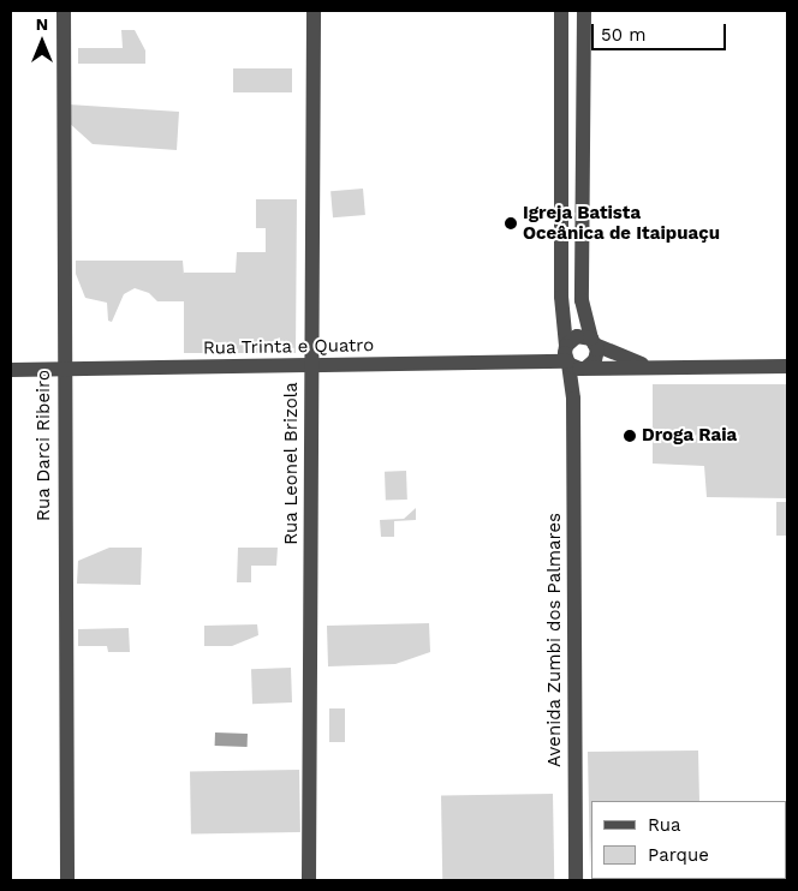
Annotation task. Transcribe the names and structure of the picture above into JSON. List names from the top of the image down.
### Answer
{
  "streets": {
    "street": [
      "Rua Trinta e Quatro",
      "Rua Darci Ribeiro",
      "Rua Leonel Brizola",
      "Avenida Zumbi dos Palmares"
    ]
  },
  "crossings": [
    ["Rua Trinta e Quatro", "Rua Darci Ribeiro"],
    ["Rua Trinta e Quatro", "Rua Leonel Brizola"],
    ["Rua Trinta e Quatro", "Avenida Zumbi dos Palmares"]
  ],
  "places": ["Igreja Batista Oceânica de Itaipuaçu", "Droga Raia"],
  "legend": ["Rua", "Parque"],
  "scale_bar": "50 m",
  "north": "top"
}
